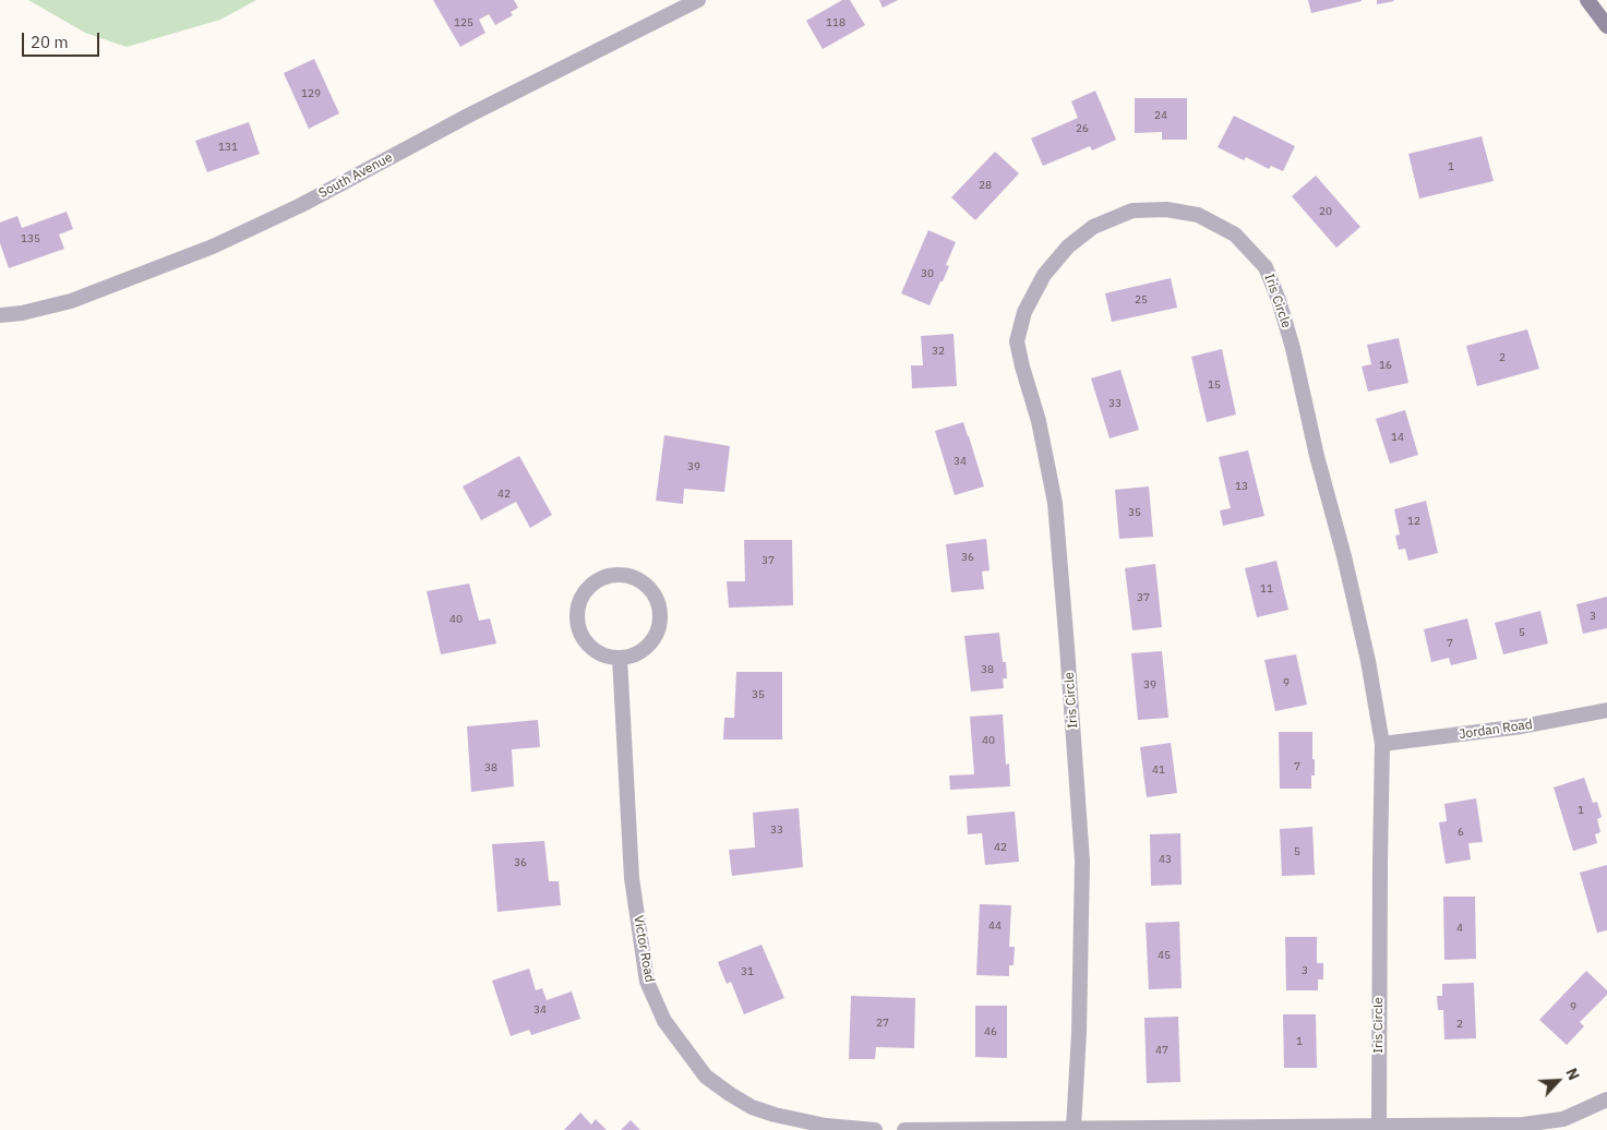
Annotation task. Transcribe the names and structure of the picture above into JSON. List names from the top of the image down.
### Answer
{
  "streets": {
    "street": [
      "South Avenue",
      "Iris Circle",
      "Jordan Road",
      "Victor Road"
    ]
  },
  "crossings": [
    ["Iris Circle", "Jordan Road"]
  ],
  "house_numbers": [
    "125",
    "118",
    "129",
    "24",
    "26",
    "131",
    "1",
    "28",
    "20",
    "135",
    "30",
    "25",
    "32",
    "2",
    "16",
    "15",
    "33",
    "14",
    "34",
    "39",
    "13",
    "42",
    "35",
    "12",
    "36",
    "37",
    "11",
    "37",
    "3",
    "40",
    "5",
    "7",
    "38",
    "9",
    "39",
    "35",
    "40",
    "7",
    "38",
    "41",
    "1",
    "33",
    "6",
    "42",
    "5",
    "43",
    "36",
    "44",
    "4",
    "45",
    "3",
    "31",
    "9",
    "34",
    "27",
    "2",
    "46",
    "1",
    "47"
  ],
  "scale_bar": "20 m",
  "north": "top right"
}
